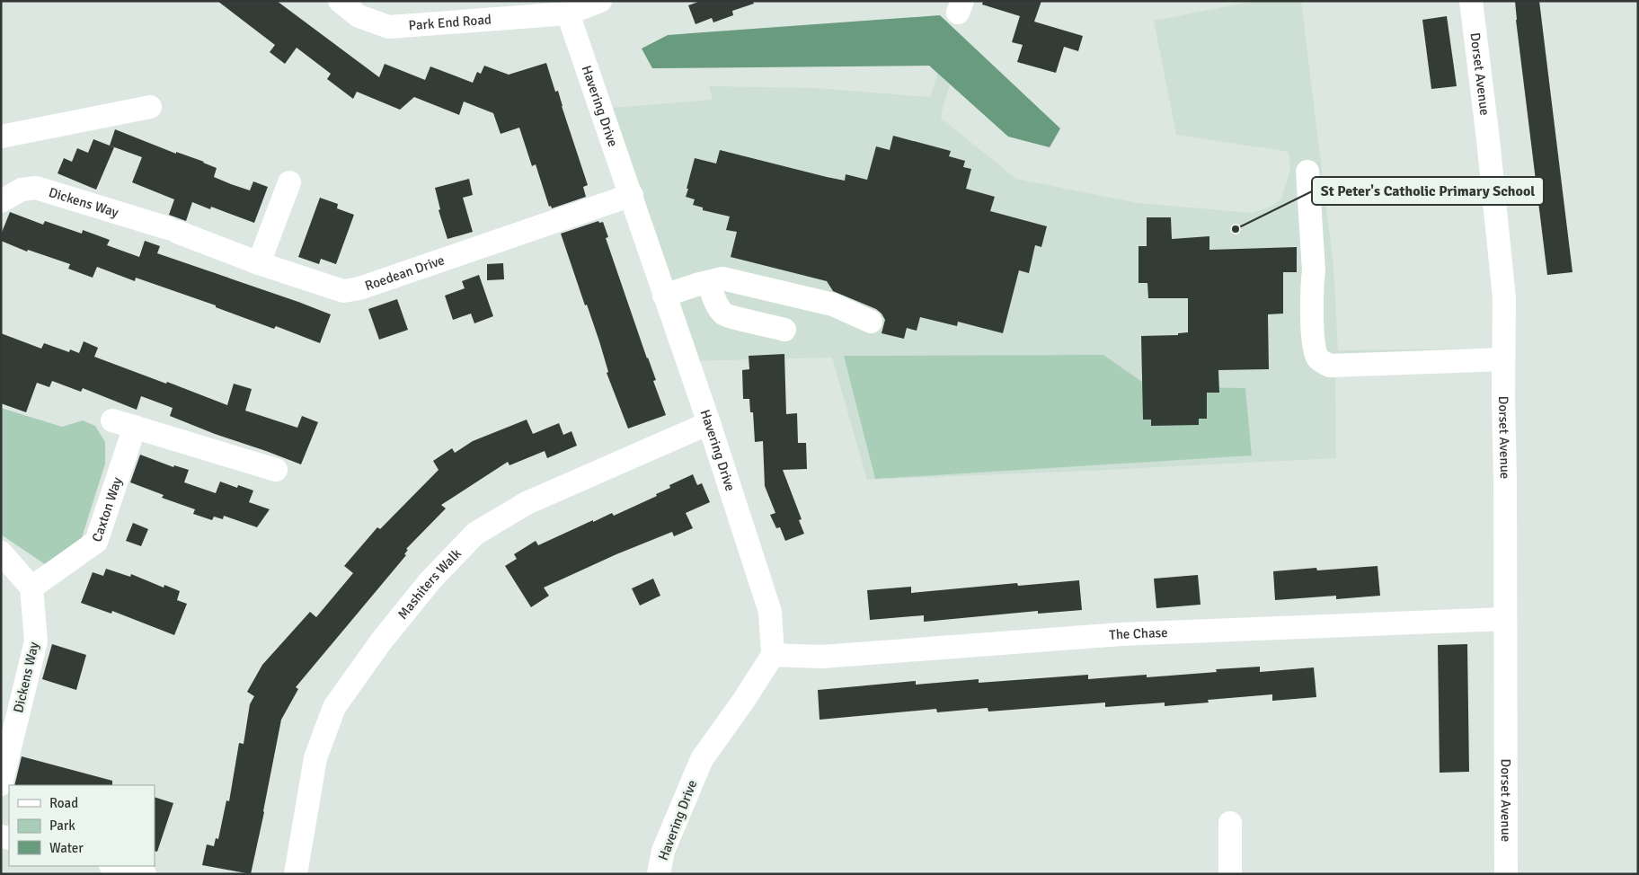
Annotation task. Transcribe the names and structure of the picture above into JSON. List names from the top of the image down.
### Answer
{
  "streets": {
    "street": [
      "Park End Road",
      "Dorset Avenue",
      "Havering Drive",
      "Dickens Way",
      "Roedean Drive",
      "Caxton Way",
      "Mashiters Walk",
      "The Chase"
    ]
  },
  "crossings": [
    ["Park End Road", "Havering Drive"],
    ["Dorset Avenue", "The Chase"],
    ["Havering Drive", "Roedean Drive"],
    ["Havering Drive", "Mashiters Walk"],
    ["Havering Drive", "The Chase"],
    ["Dickens Way", "Roedean Drive"],
    ["Dickens Way", "Caxton Way"]
  ],
  "places": ["St Peter's Catholic Primary School"],
  "legend": ["Road", "Park", "Water"]
}
